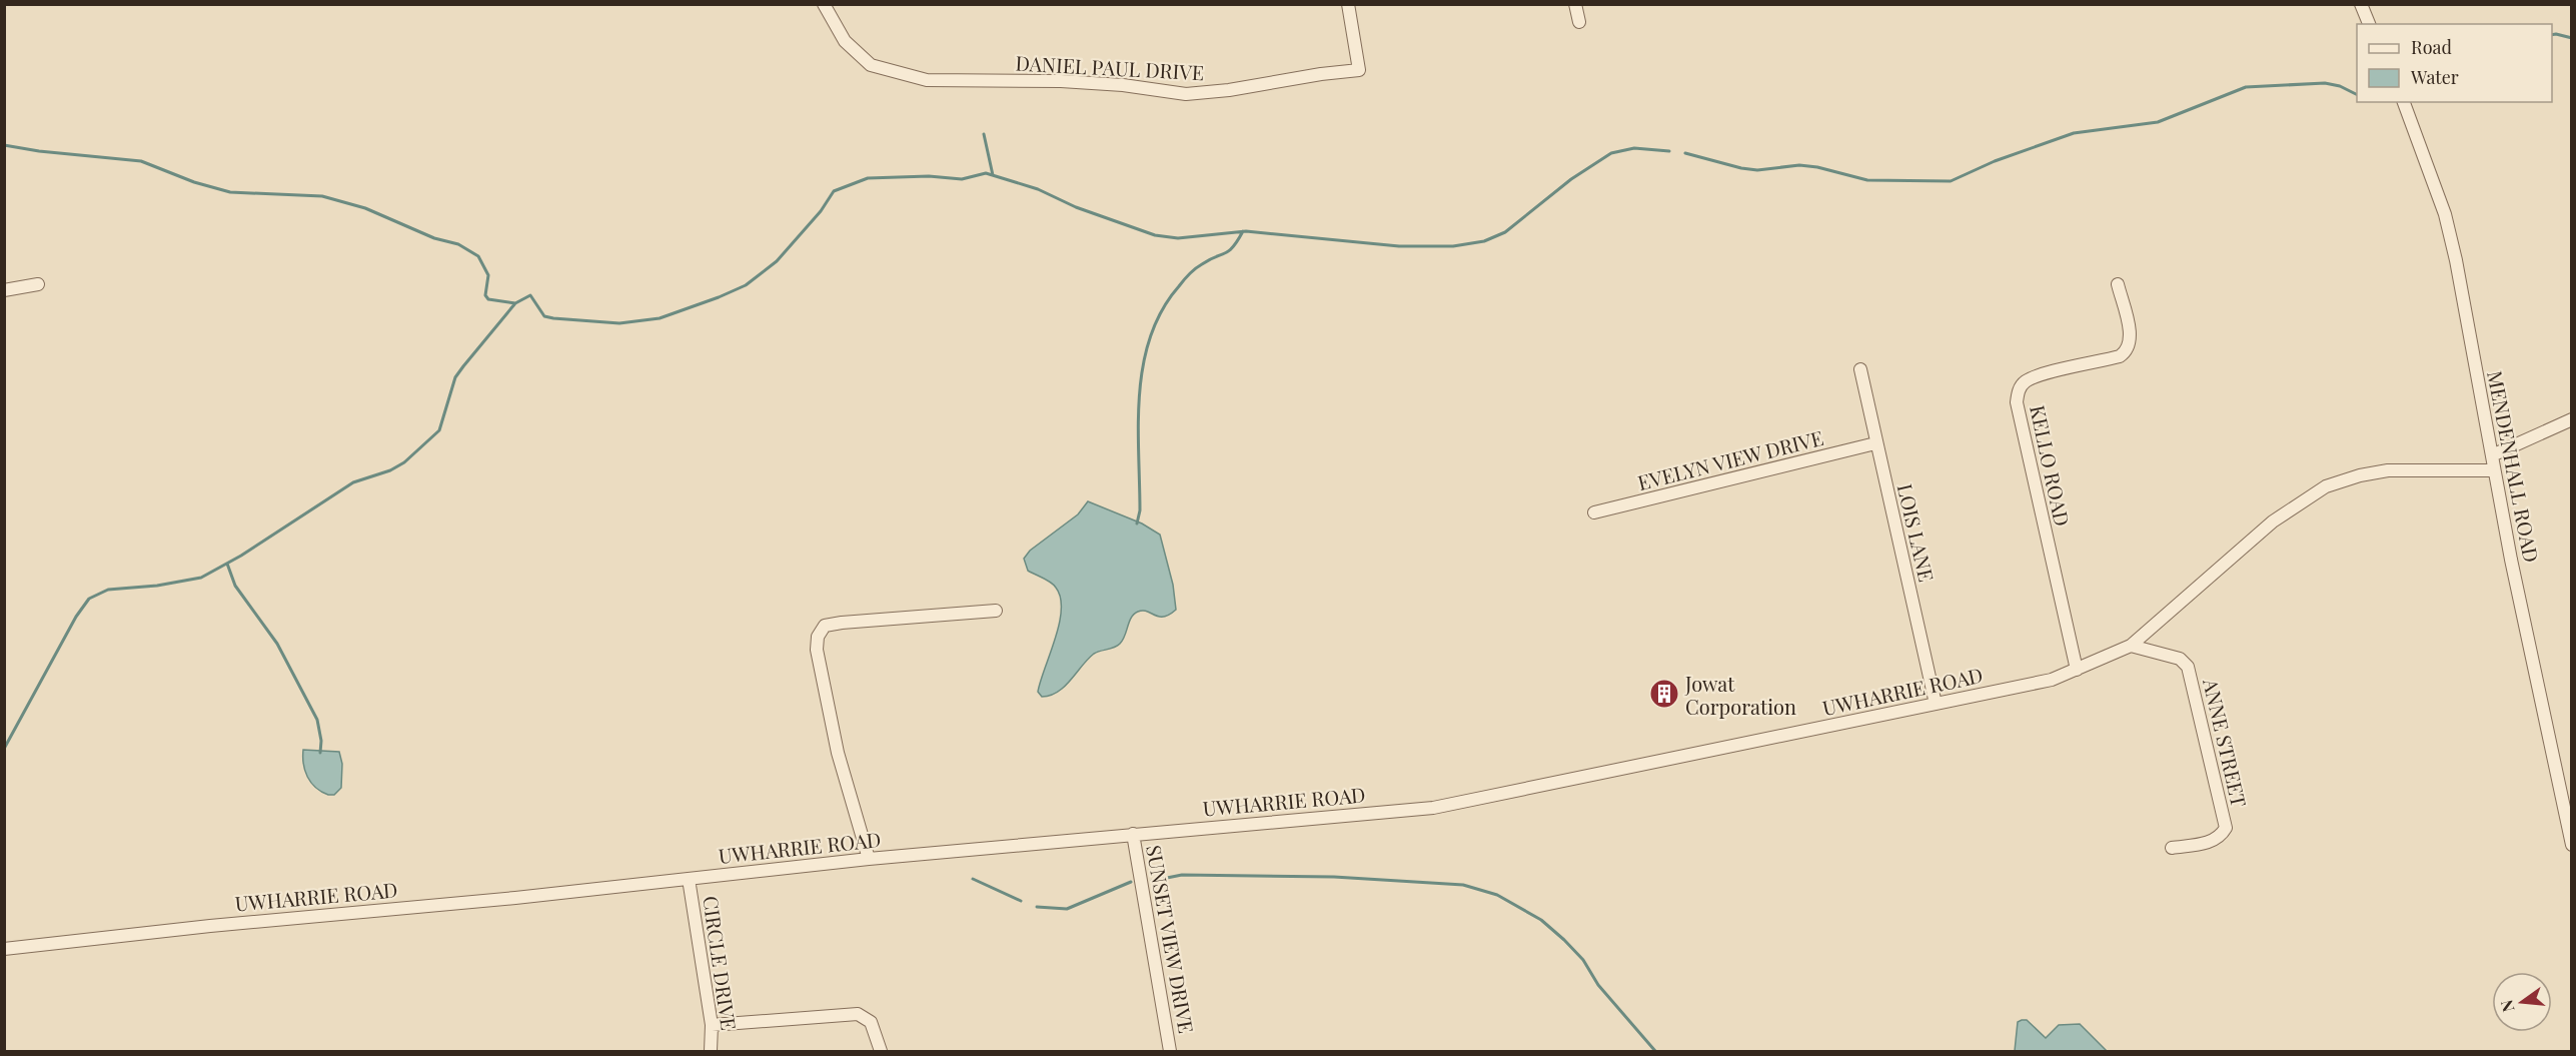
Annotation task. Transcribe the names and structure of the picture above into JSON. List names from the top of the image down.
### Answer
{
  "streets": {
    "street": [
      "DANIEL PAUL DRIVE",
      "EVELYN VIEW DRIVE",
      "KELLO ROAD",
      "MENDENHALL ROAD",
      "LOIS LANE",
      "UWHARRIE ROAD",
      "ANNE STREET",
      "SUNSET VIEW DRIVE",
      "CIRCLE DRIVE"
    ]
  },
  "crossings": [
    ["EVELYN VIEW DRIVE", "LOIS LANE"],
    ["KELLO ROAD", "UWHARRIE ROAD"],
    ["MENDENHALL ROAD", "UWHARRIE ROAD"],
    ["LOIS LANE", "UWHARRIE ROAD"],
    ["UWHARRIE ROAD", "ANNE STREET"],
    ["UWHARRIE ROAD", "SUNSET VIEW DRIVE"],
    ["UWHARRIE ROAD", "CIRCLE DRIVE"]
  ],
  "places": {
    "building": ["Jowat Corporation"]
  },
  "legend": ["Road", "Water"],
  "north": "left"
}
